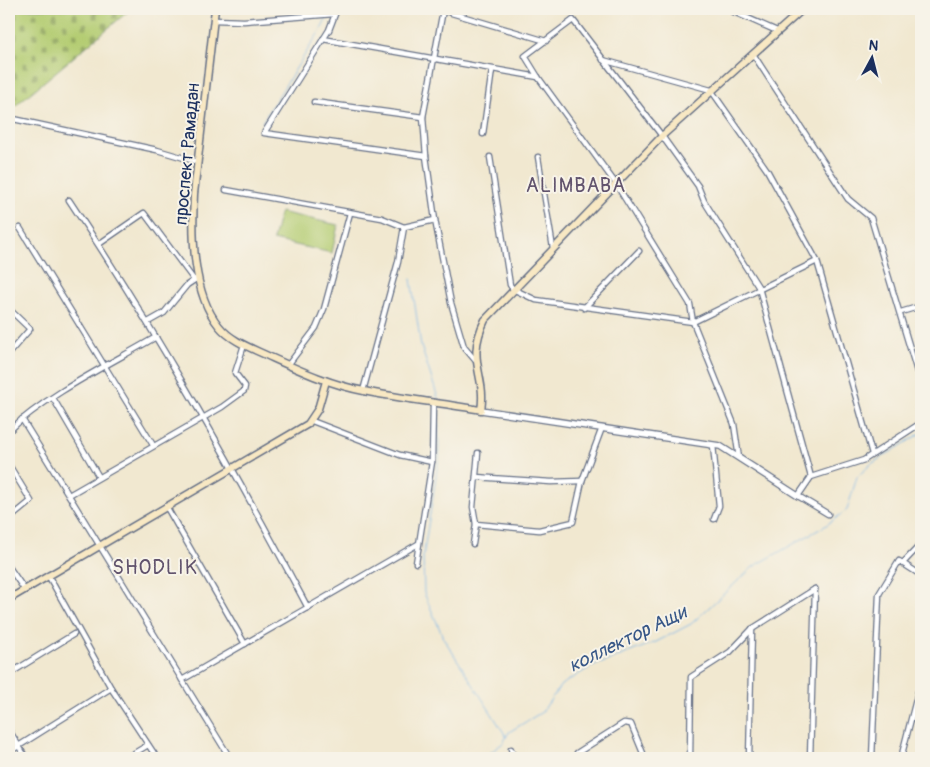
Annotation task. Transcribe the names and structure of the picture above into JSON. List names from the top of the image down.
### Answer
{
  "streets": {
    "main road": ["проспект Рамадан"]
  },
  "districts": ["ALIMBABA", "SHODLIK"],
  "water": ["коллектор Ащи"],
  "north": "top"
}
